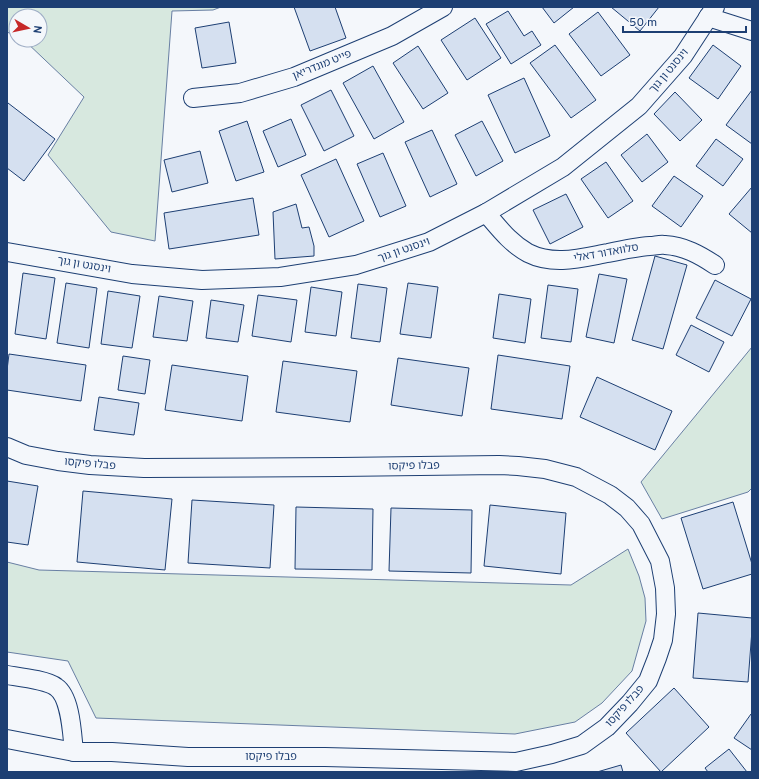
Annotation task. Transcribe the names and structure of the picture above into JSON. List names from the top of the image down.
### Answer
{
  "streets": {
    "street": [
      "פייט מונדריאן",
      "וינסנט ון גוך",
      "סלוואדור דאלי",
      "פבלו פיקסו"
    ]
  },
  "crossings": [
    ["וינסנט ון גוך", "סלוואדור דאלי"]
  ],
  "scale_bar": "50 m",
  "north": "right"
}
